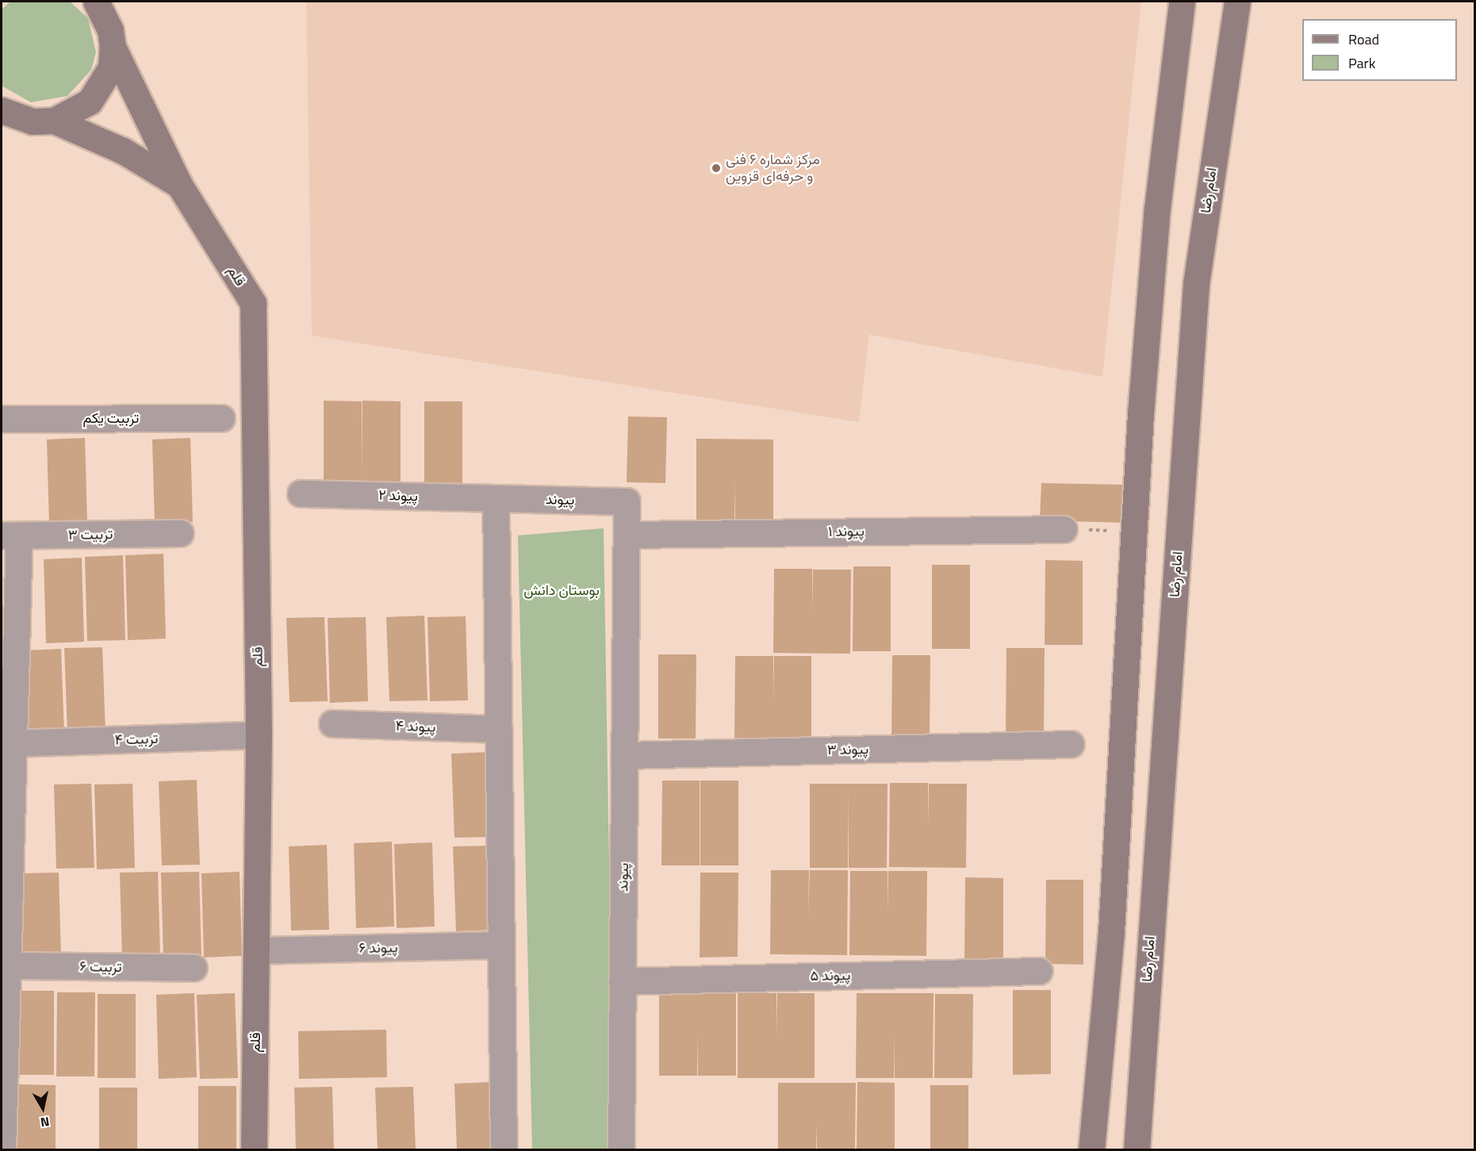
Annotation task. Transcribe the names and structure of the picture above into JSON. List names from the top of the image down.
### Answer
{
  "streets": {
    "street": [
      "امام رضا",
      "قلم",
      "تربیت یکم",
      "پیوند ۲",
      "پیوند",
      "پیوند ۱",
      "تربیت ۳",
      "پیوند ۴",
      "تربیت ۴",
      "پیوند ۳",
      "پیوند ۶",
      "تربیت ۶",
      "پیوند ۵"
    ]
  },
  "crossings": [
    ["قلم", "تربیت ۴"],
    ["قلم", "پیوند ۶"],
    ["پیوند ۲", "پیوند"],
    ["پیوند", "پیوند ۱"],
    ["پیوند", "پیوند ۳"],
    ["پیوند", "پیوند ۵"]
  ],
  "parks": ["بوستان دانش"],
  "places": ["مرکز شماره ۶ فنی و حرفه‌ای قزوین"],
  "legend": ["Road", "Park"],
  "north": "bottom"
}
